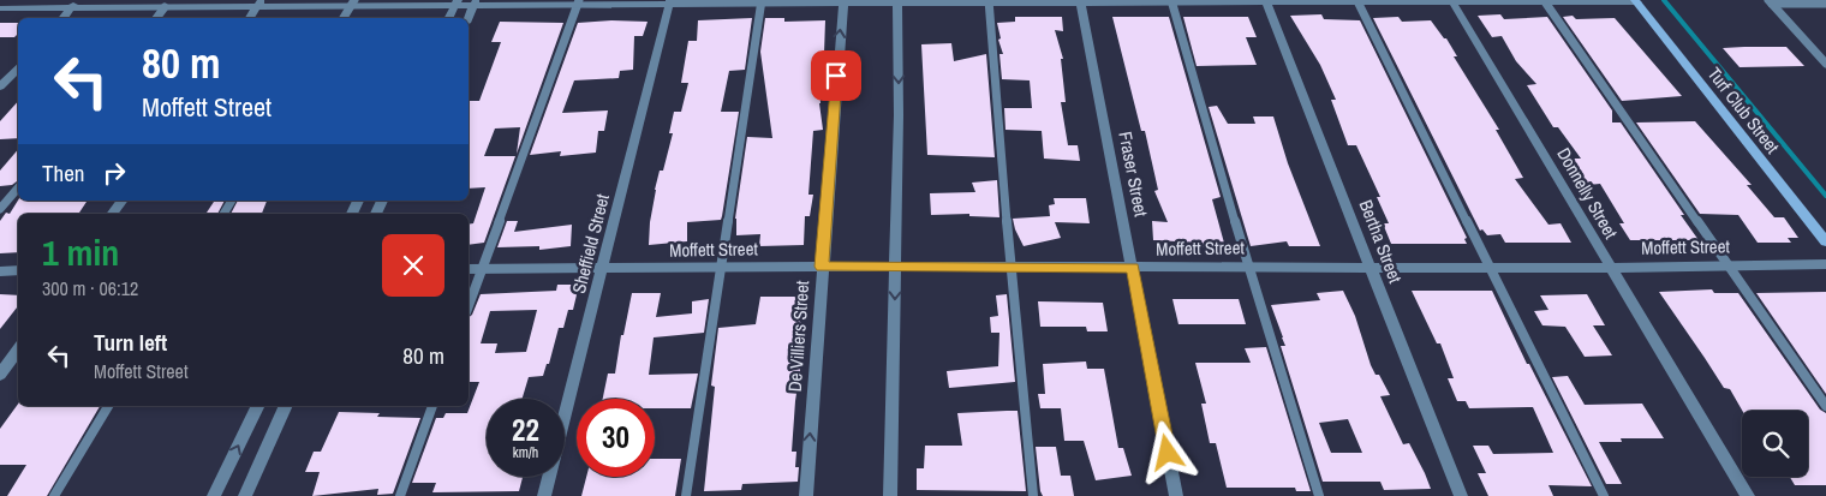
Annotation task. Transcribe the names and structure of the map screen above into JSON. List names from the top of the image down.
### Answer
{
  "streets": {
    "main road": ["Turf Club Street"],
    "street": [
      "Fraser Street",
      "Donnelly Street",
      "Bertha Street",
      "Sheffield Street",
      "Moffett Street",
      "De Villiers Street"
    ]
  },
  "crossings": [
    ["Fraser Street", "Moffett Street"],
    ["Donnelly Street", "Moffett Street"],
    ["Bertha Street", "Moffett Street"],
    ["Sheffield Street", "Moffett Street"],
    ["Moffett Street", "De Villiers Street"]
  ],
  "page": {
    "turn": ["80 m", "Moffett Street"],
    "then": "Then",
    "heading": ["1 min", "300 m · 06:12"],
    "list": [
      {
        "name": "Turn left",
        "note": "Moffett Street",
        "value": "80 m"
      }
    ],
    "speed": "22 km/h",
    "limit": "30"
  }
}
